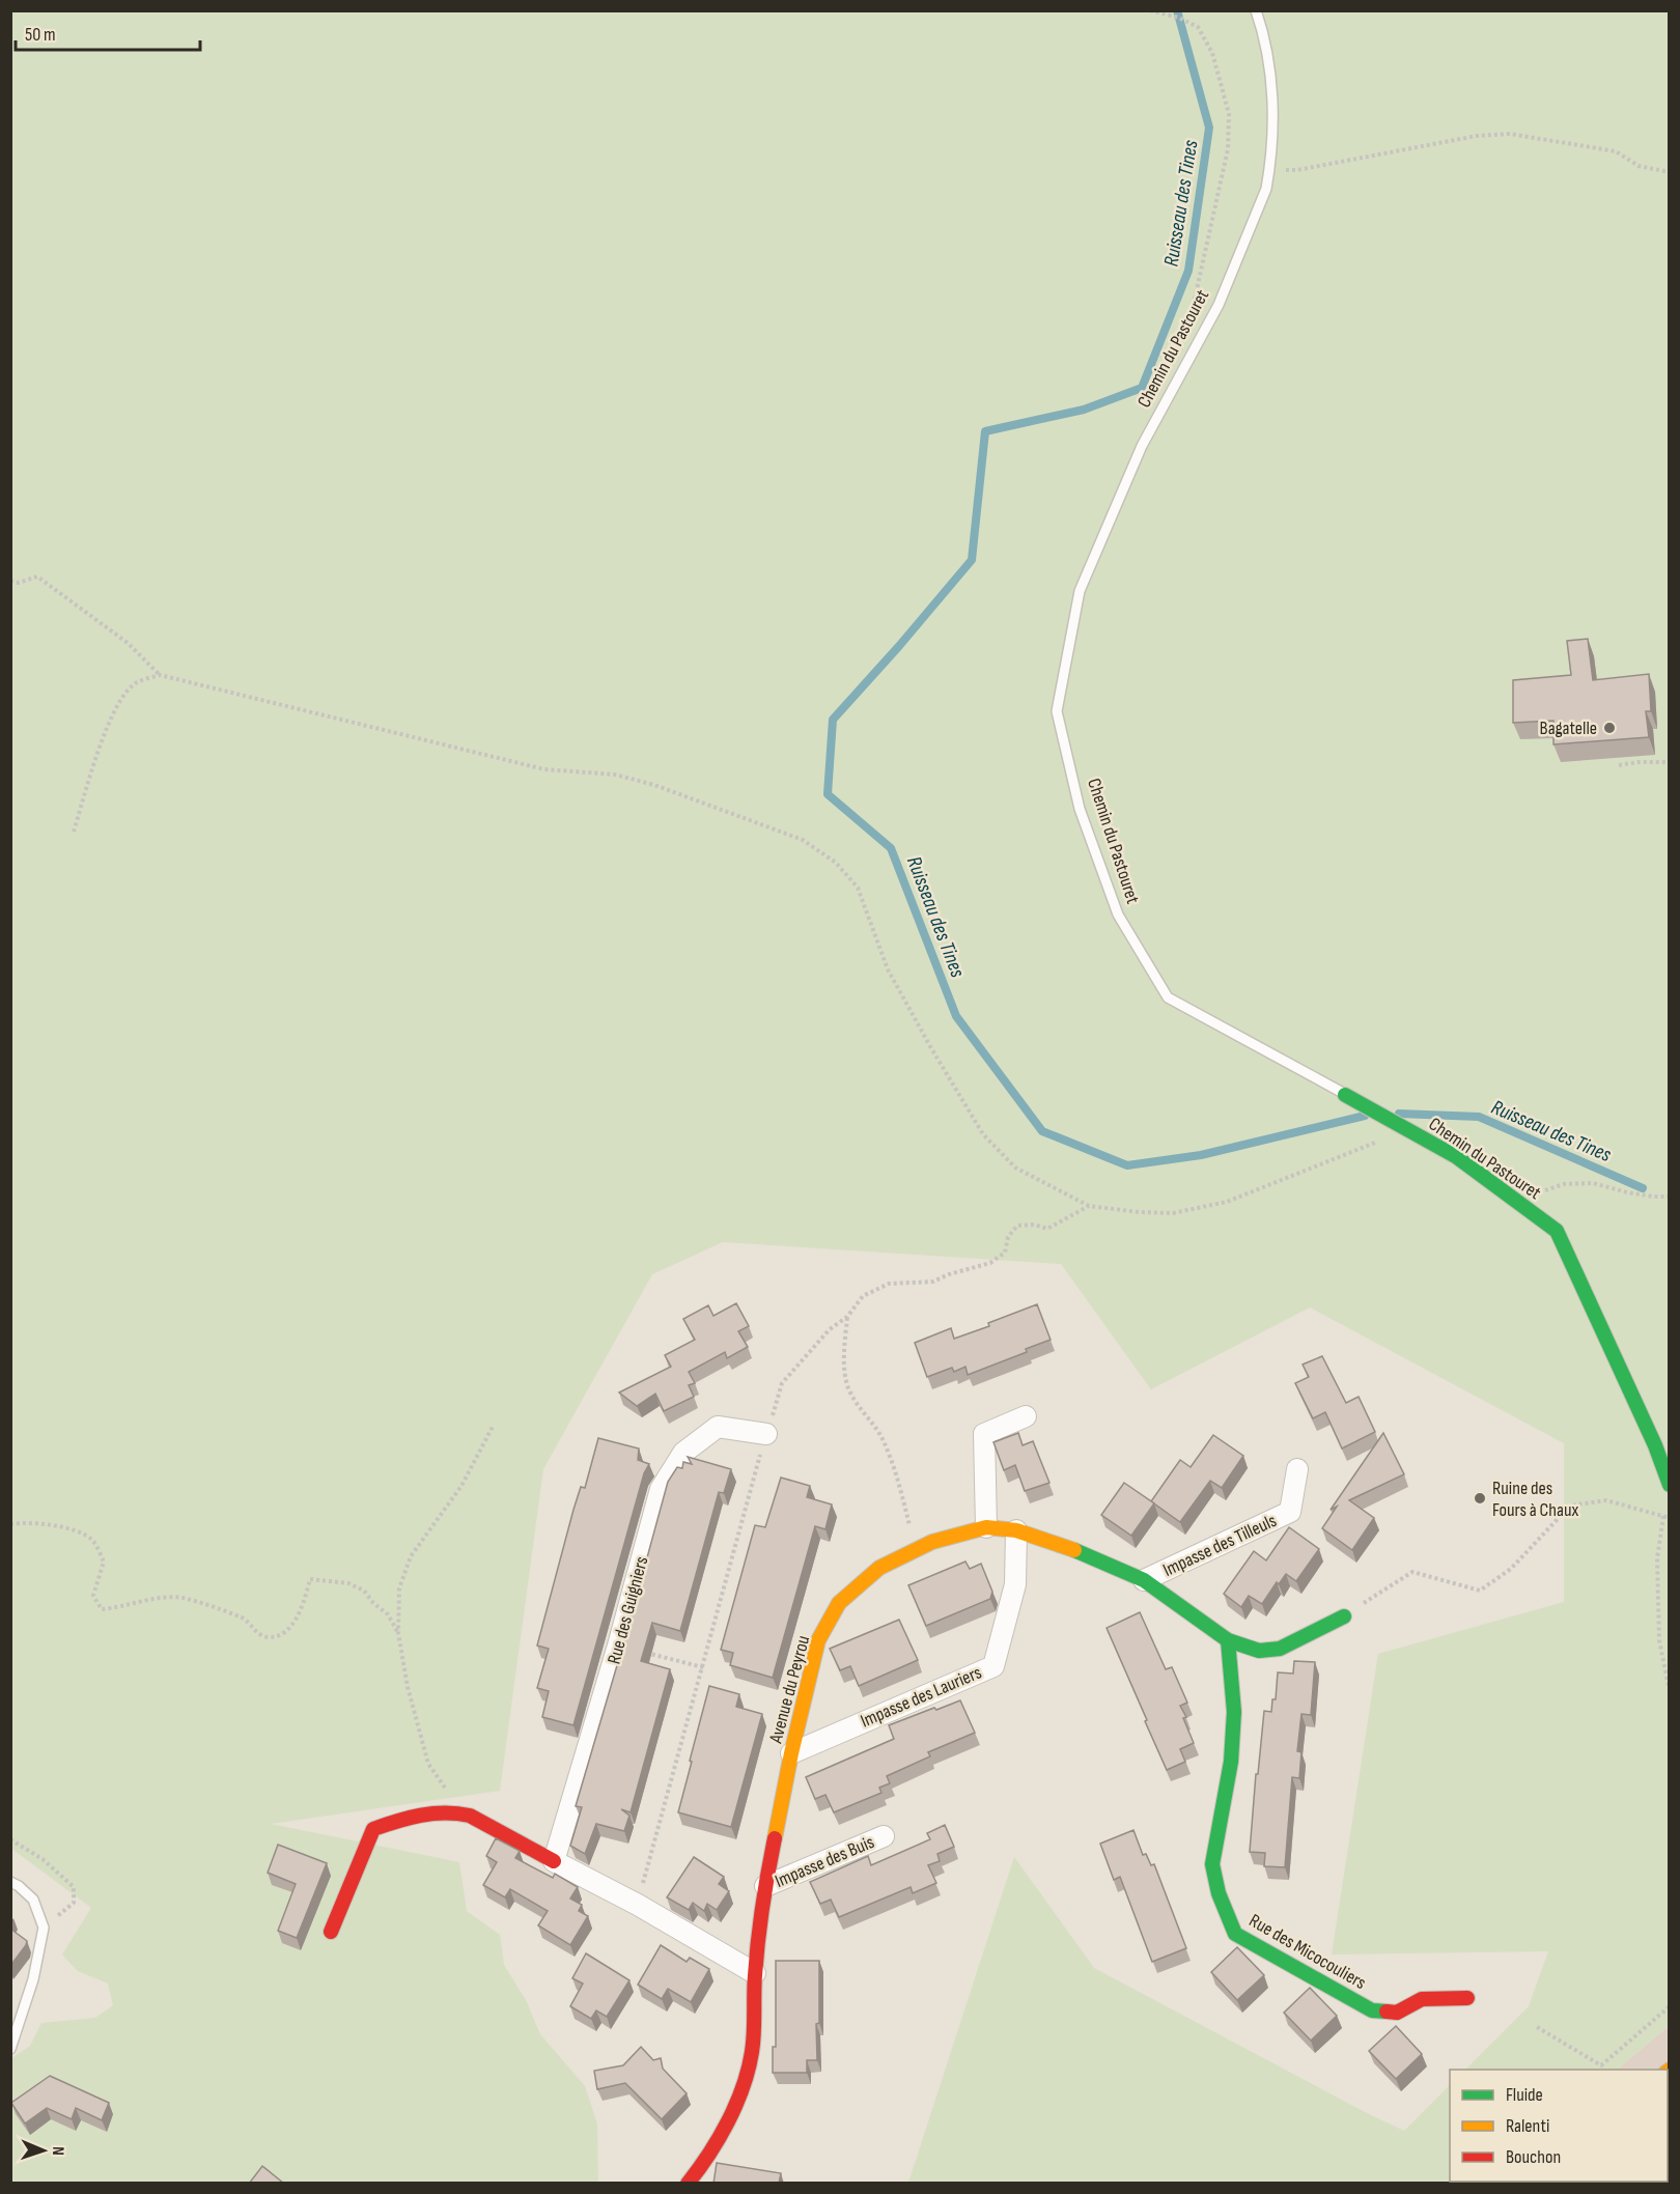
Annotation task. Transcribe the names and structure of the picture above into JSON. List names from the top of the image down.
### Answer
{
  "streets": {
    "street": [
      "Chemin du Pastouret",
      "Impasse des Tilleuls",
      "Rue des Guigniers",
      "Avenue du Peyrou",
      "Impasse des Lauriers",
      "Impasse des Buis",
      "Rue des Micocouliers"
    ]
  },
  "crossings": [
    ["Impasse des Tilleuls", "Avenue du Peyrou"],
    ["Avenue du Peyrou", "Impasse des Lauriers"],
    ["Avenue du Peyrou", "Impasse des Buis"],
    ["Avenue du Peyrou", "Rue des Micocouliers"]
  ],
  "water": ["Ruisseau des Tines"],
  "places": ["Bagatelle", "Ruine des Fours à Chaux"],
  "legend": ["Fluide", "Ralenti", "Bouchon"],
  "scale_bar": "50 m",
  "north": "right"
}
